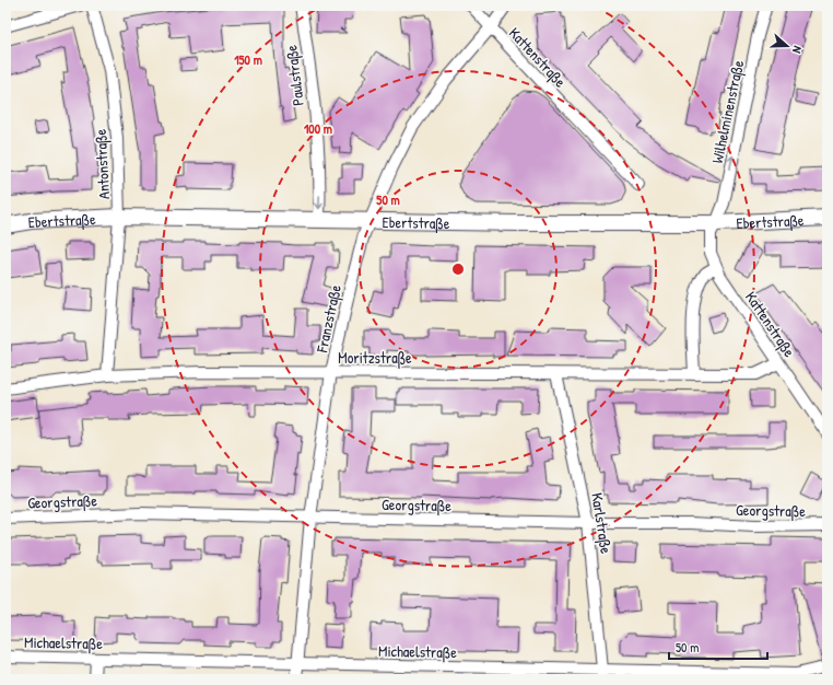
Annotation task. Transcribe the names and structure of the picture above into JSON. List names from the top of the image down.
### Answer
{
  "streets": {
    "street": [
      "Kattenstraße",
      "Paulstraße",
      "Wilhelminenstraße",
      "Antonstraße",
      "Ebertstraße",
      "Franzstraße",
      "Moritzstraße",
      "Georgstraße",
      "Karlstraße",
      "Michaelstraße"
    ]
  },
  "crossings": [
    ["Kattenstraße", "Wilhelminenstraße"],
    ["Kattenstraße", "Ebertstraße"],
    ["Kattenstraße", "Franzstraße"],
    ["Kattenstraße", "Moritzstraße"],
    ["Paulstraße", "Ebertstraße"],
    ["Wilhelminenstraße", "Ebertstraße"],
    ["Antonstraße", "Ebertstraße"],
    ["Antonstraße", "Moritzstraße"],
    ["Ebertstraße", "Franzstraße"],
    ["Franzstraße", "Moritzstraße"],
    ["Franzstraße", "Georgstraße"],
    ["Franzstraße", "Michaelstraße"],
    ["Moritzstraße", "Karlstraße"],
    ["Georgstraße", "Karlstraße"],
    ["Karlstraße", "Michaelstraße"]
  ],
  "one_way": ["Paulstraße", "Wilhelminenstraße"],
  "scale_bar": "50 m",
  "north": "right",
  "rings": ["150 m", "100 m", "50 m"]
}
